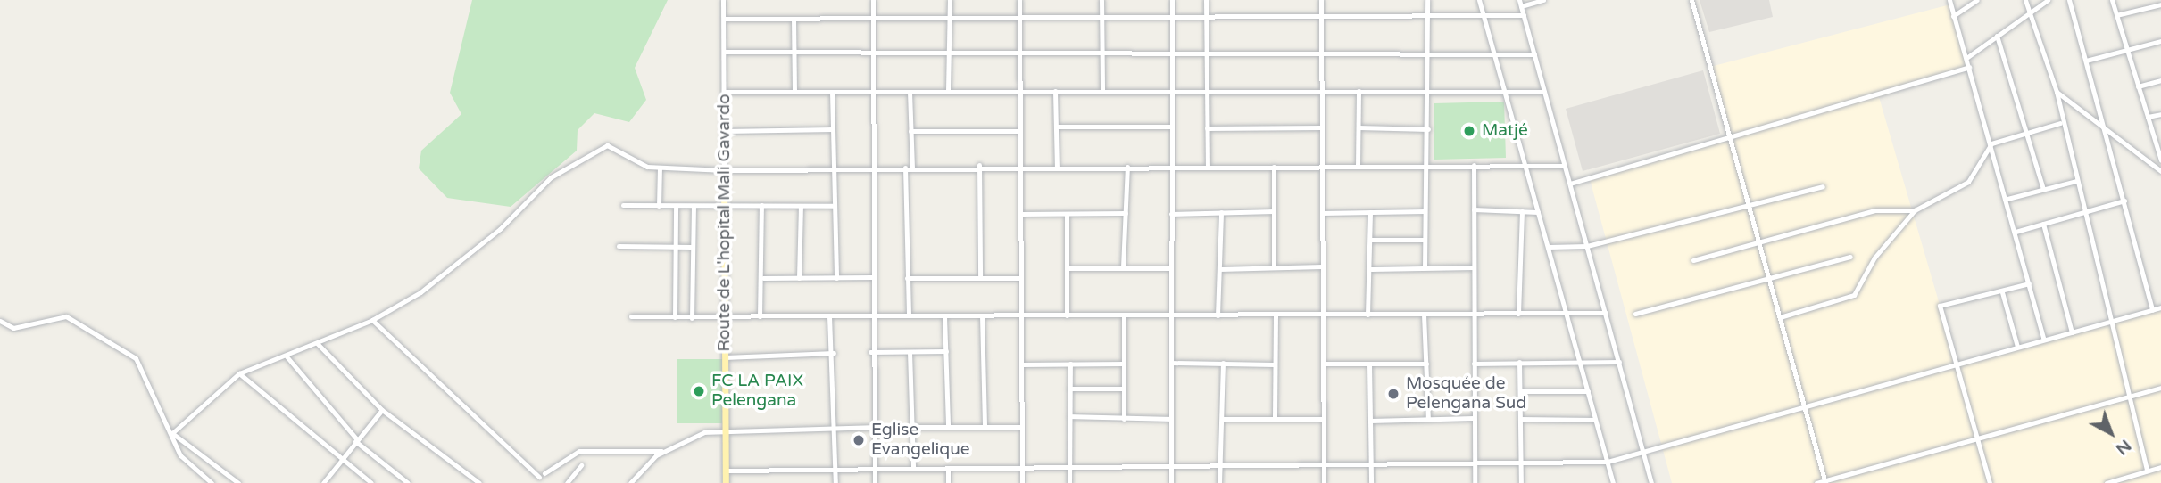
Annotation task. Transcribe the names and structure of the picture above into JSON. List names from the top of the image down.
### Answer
{
  "streets": {
    "main road": ["Route de L'hopital Mali Gavardo"]
  },
  "places": [
    "Matjé",
    "FC LA PAIX Pelengana",
    "Mosquée de Pelengana Sud",
    "Eglise Evangelique"
  ],
  "north": "bottom right"
}
